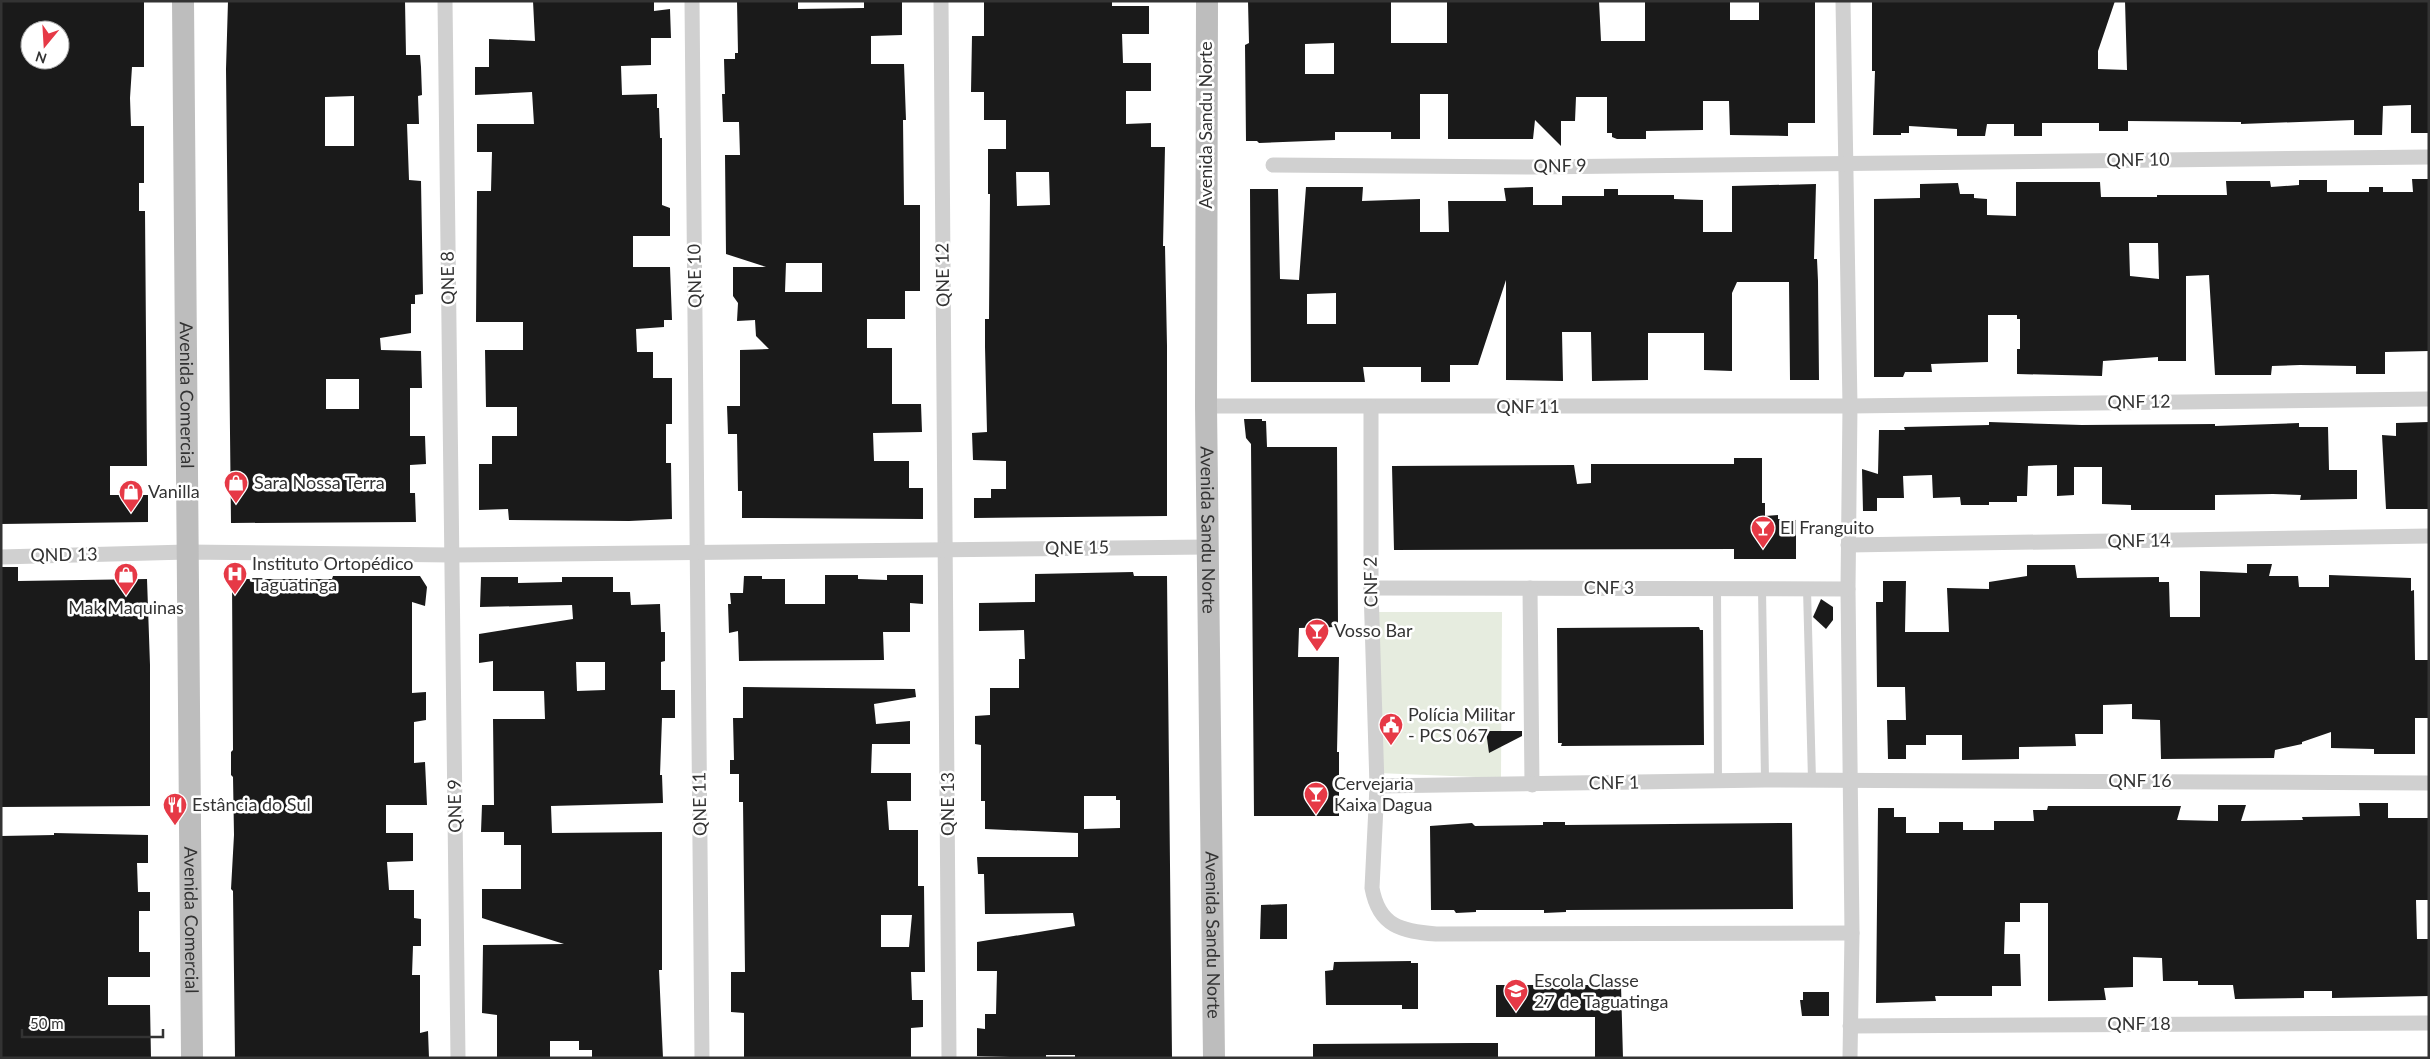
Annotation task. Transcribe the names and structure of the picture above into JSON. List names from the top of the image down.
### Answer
{
  "streets": {
    "main road": ["Avenida Sandu Norte", "Avenida Comercial"],
    "street": [
      "QNF 10",
      "QNF 9",
      "QNE 12",
      "QNE 10",
      "QNE 8",
      "QNF 12",
      "QNF 11",
      "QNF 14",
      "QNE 15",
      "QND 13",
      "CNF 2",
      "CNF 3",
      "QNF 16",
      "CNF 1",
      "QNE 11",
      "QNE 13",
      "QNE 9",
      "QNF 18"
    ]
  },
  "crossings": [
    ["Avenida Sandu Norte", "QNF 11"],
    ["Avenida Sandu Norte", "QNE 15"],
    ["QNF 10", "QNF 9"],
    ["QNE 12", "QNE 15"],
    ["QNE 12", "QNE 13"],
    ["QNE 10", "QNE 15"],
    ["QNE 10", "QNE 11"],
    ["QNE 8", "QNE 15"],
    ["QNE 8", "QND 13"],
    ["QNE 8", "QNE 9"],
    ["Avenida Comercial", "QND 13"],
    ["QNF 12", "QNF 11"],
    ["QNF 11", "CNF 2"],
    ["QNE 15", "QND 13"],
    ["QNE 15", "QNE 11"],
    ["QNE 15", "QNE 13"],
    ["QNE 15", "QNE 9"],
    ["QND 13", "QNE 9"],
    ["CNF 2", "CNF 3"],
    ["CNF 2", "CNF 1"],
    ["QNF 16", "CNF 1"]
  ],
  "places": {
    "shop": ["Sara Nossa Terra", "Vanilla", "Mak Maquinas"],
    "bar": ["El Franguito", "Vosso Bar", "Cervejaria Kaixa Dagua"],
    "hospital": ["Instituto Ortopédico Taguatinga"],
    "public building": ["Polícia Militar - PCS 067"],
    "restaurant": ["Estância do Sul"],
    "school or university": ["Escola Classe 27 de Taguatinga"]
  },
  "scale_bar": "50 m",
  "north": "bottom"
}
